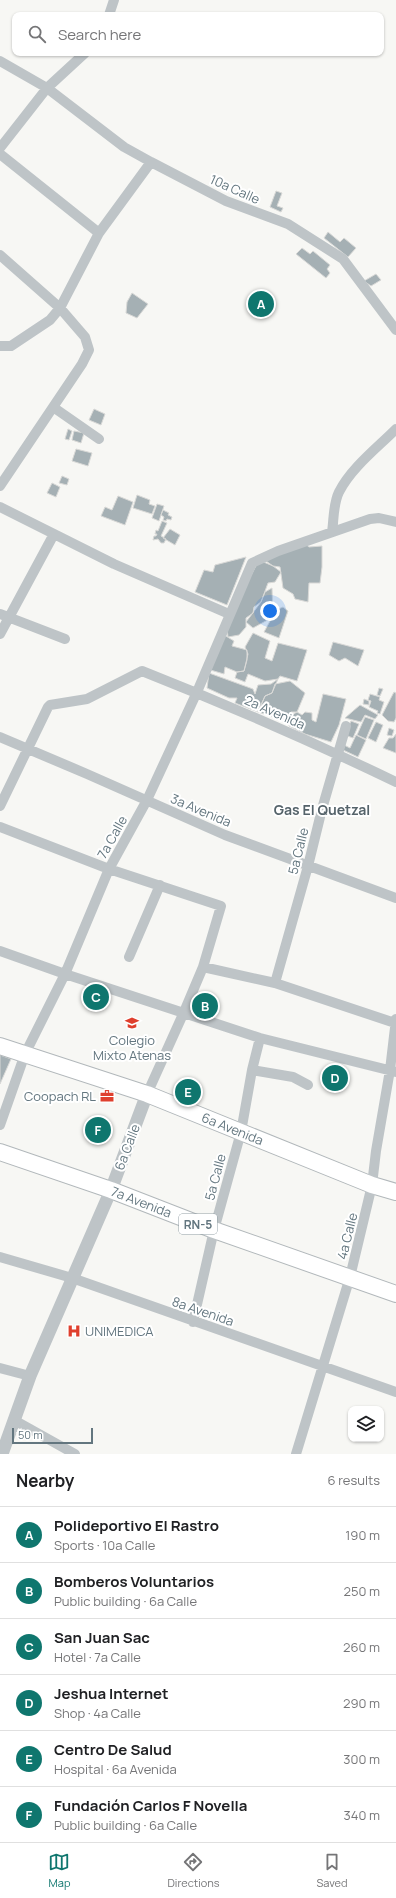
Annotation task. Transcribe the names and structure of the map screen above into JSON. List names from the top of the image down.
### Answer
{
  "streets": {
    "main road": ["6a Avenida", "7a Avenida", "RN-5"],
    "street": [
      "10a Calle",
      "2a Avenida",
      "3a Avenida",
      "7a Calle",
      "5a Calle",
      "6a Calle",
      "4a Calle",
      "8a Avenida"
    ]
  },
  "crossings": [
    ["2a Avenida", "3a Avenida"],
    ["2a Avenida", "7a Calle"],
    ["2a Avenida", "5a Calle"],
    ["3a Avenida", "7a Calle"],
    ["3a Avenida", "5a Calle"],
    ["7a Calle", "6a Avenida"],
    ["5a Calle", "6a Avenida"],
    ["5a Calle", "7a Avenida"],
    ["5a Calle", "8a Avenida"],
    ["6a Avenida", "6a Calle"],
    ["6a Avenida", "4a Calle"],
    ["6a Calle", "7a Avenida"],
    ["6a Calle", "8a Avenida"],
    ["7a Avenida", "4a Calle"],
    ["4a Calle", "8a Avenida"]
  ],
  "districts": ["Gas El Quetzal"],
  "places": {
    "school or university": ["Colegio Mixto Atenas"],
    "office": ["Coopach RL"],
    "hospital": ["UNIMEDICA"]
  },
  "scale_bar": "50 m",
  "page": {
    "search": "Search here",
    "pins": [
      "A",
      "C",
      "B",
      "D",
      "E",
      "F"
    ],
    "scale": "50 m",
    "heading": ["Nearby", "6 results"],
    "list": [
      {
        "mark": "A",
        "name": "Polideportivo El Rastro",
        "note": "Sports · 10a Calle",
        "value": "190 m"
      },
      {
        "mark": "B",
        "name": "Bomberos Voluntarios",
        "note": "Public building · 6a Calle",
        "value": "250 m"
      },
      {
        "mark": "C",
        "name": "San Juan Sac",
        "note": "Hotel · 7a Calle",
        "value": "260 m"
      },
      {
        "mark": "D",
        "name": "Jeshua Internet",
        "note": "Shop · 4a Calle",
        "value": "290 m"
      },
      {
        "mark": "E",
        "name": "Centro De Salud",
        "note": "Hospital · 6a Avenida",
        "value": "300 m"
      },
      {
        "mark": "F",
        "name": "Fundación Carlos F Novella",
        "note": "Public building · 6a Calle",
        "value": "340 m"
      }
    ],
    "nav": ["Map", "Directions", "Saved"]
  }
}
